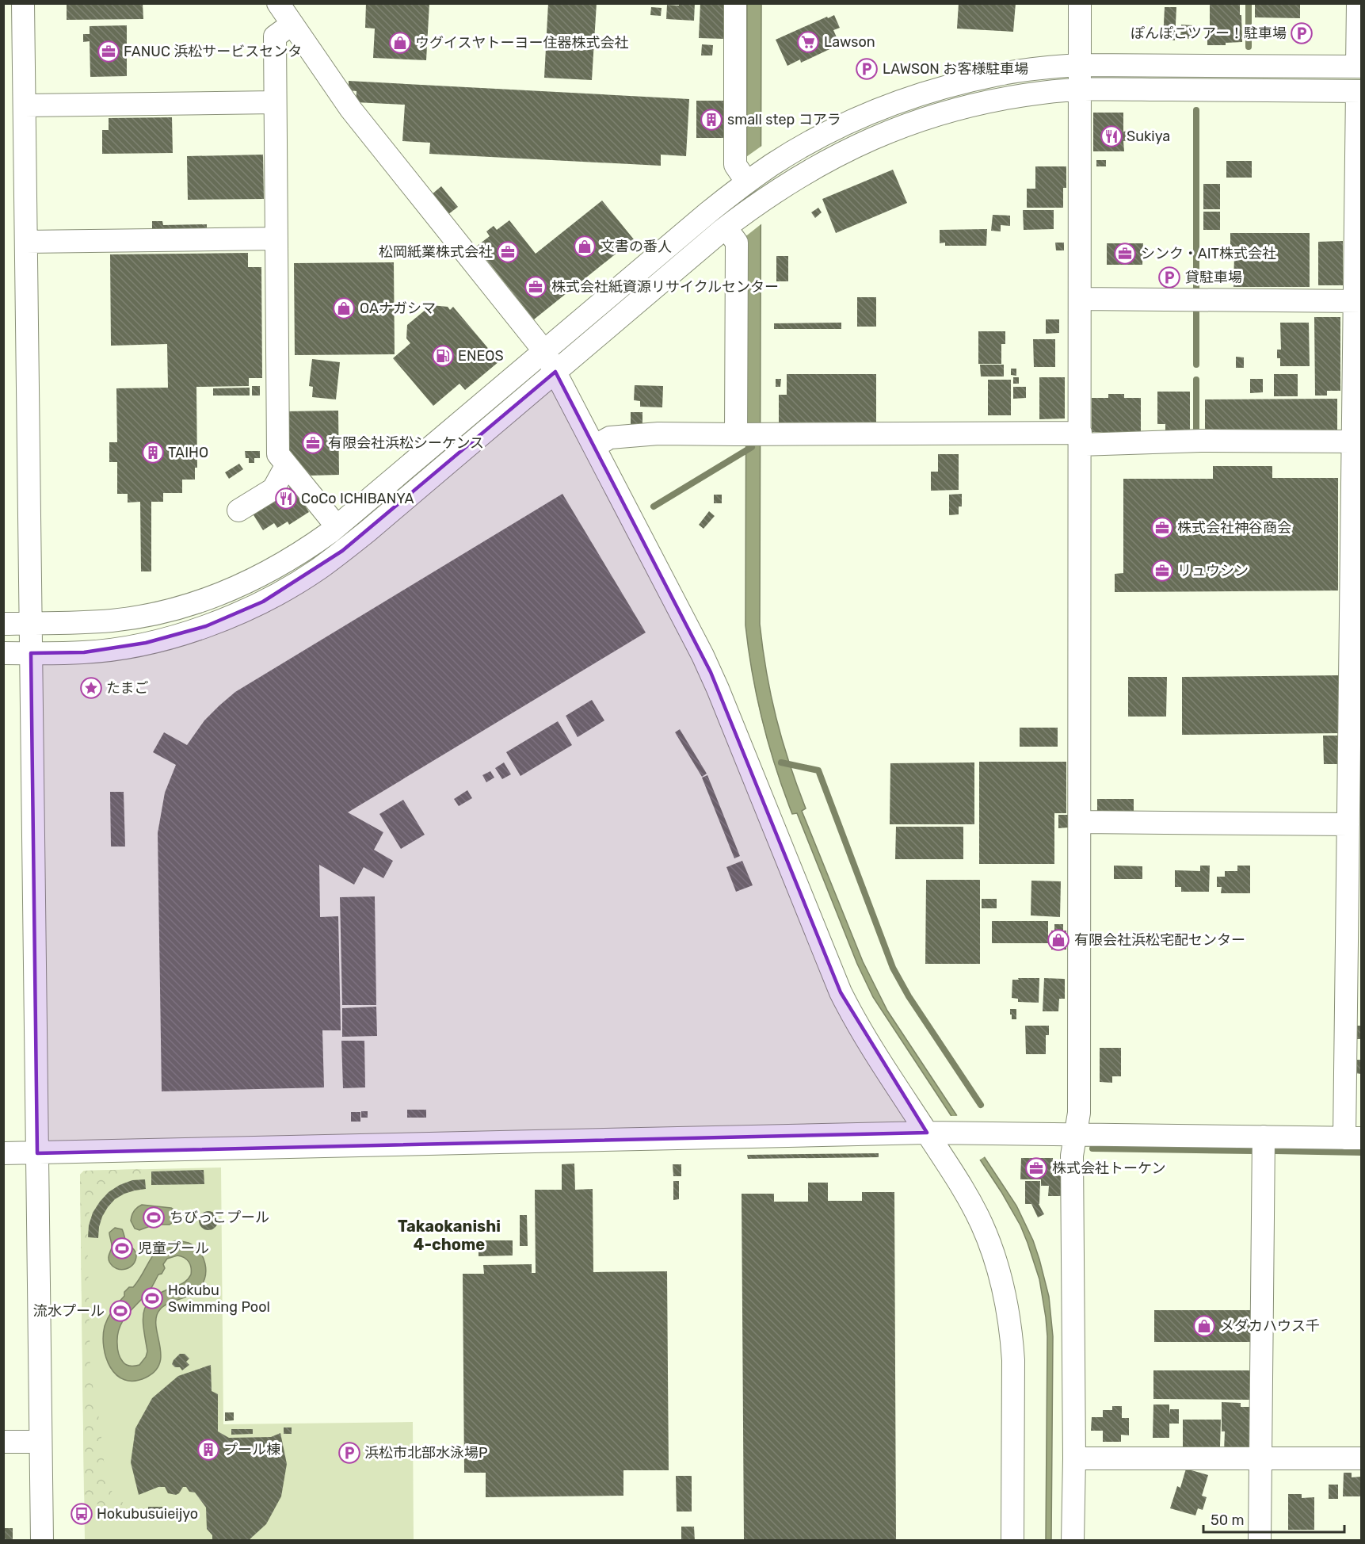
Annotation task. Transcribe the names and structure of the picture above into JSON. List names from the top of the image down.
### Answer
{
  "districts": ["Takaokanishi 4-chome"],
  "places": {
    "parking": [
      "ぽんぽこツアー！駐車場",
      "LAWSON お客様駐車場",
      "貸駐車場",
      "浜松市北部水泳場P"
    ],
    "supermarket": ["Lawson"],
    "shop": [
      "ウグイスヤトーヨー住器株式会社",
      "文書の番人",
      "OAナガシマ",
      "有限会社浜松宅配センター",
      "メダカハウス千"
    ],
    "office": [
      "FANUC 浜松サービスセンタ",
      "松岡紙業株式会社",
      "シンク・AIT株式会社",
      "株式会社紙資源リサイクルセンター",
      "有限会社浜松シーケンス",
      "株式会社神谷商会",
      "リュウシン",
      "株式会社トーケン"
    ],
    "building": ["small step コアラ", "TAIHO", "プール棟"],
    "restaurant": ["Sukiya", "CoCo ICHIBANYA"],
    "fuel station": ["ENEOS"],
    "place": ["たまご"],
    "sports": [
      "ちびっこプール",
      "児童プール",
      "Hokubu Swimming Pool",
      "流水プール"
    ],
    "bus stop": ["Hokubusuieijyo"]
  },
  "scale_bar": "50 m"
}
